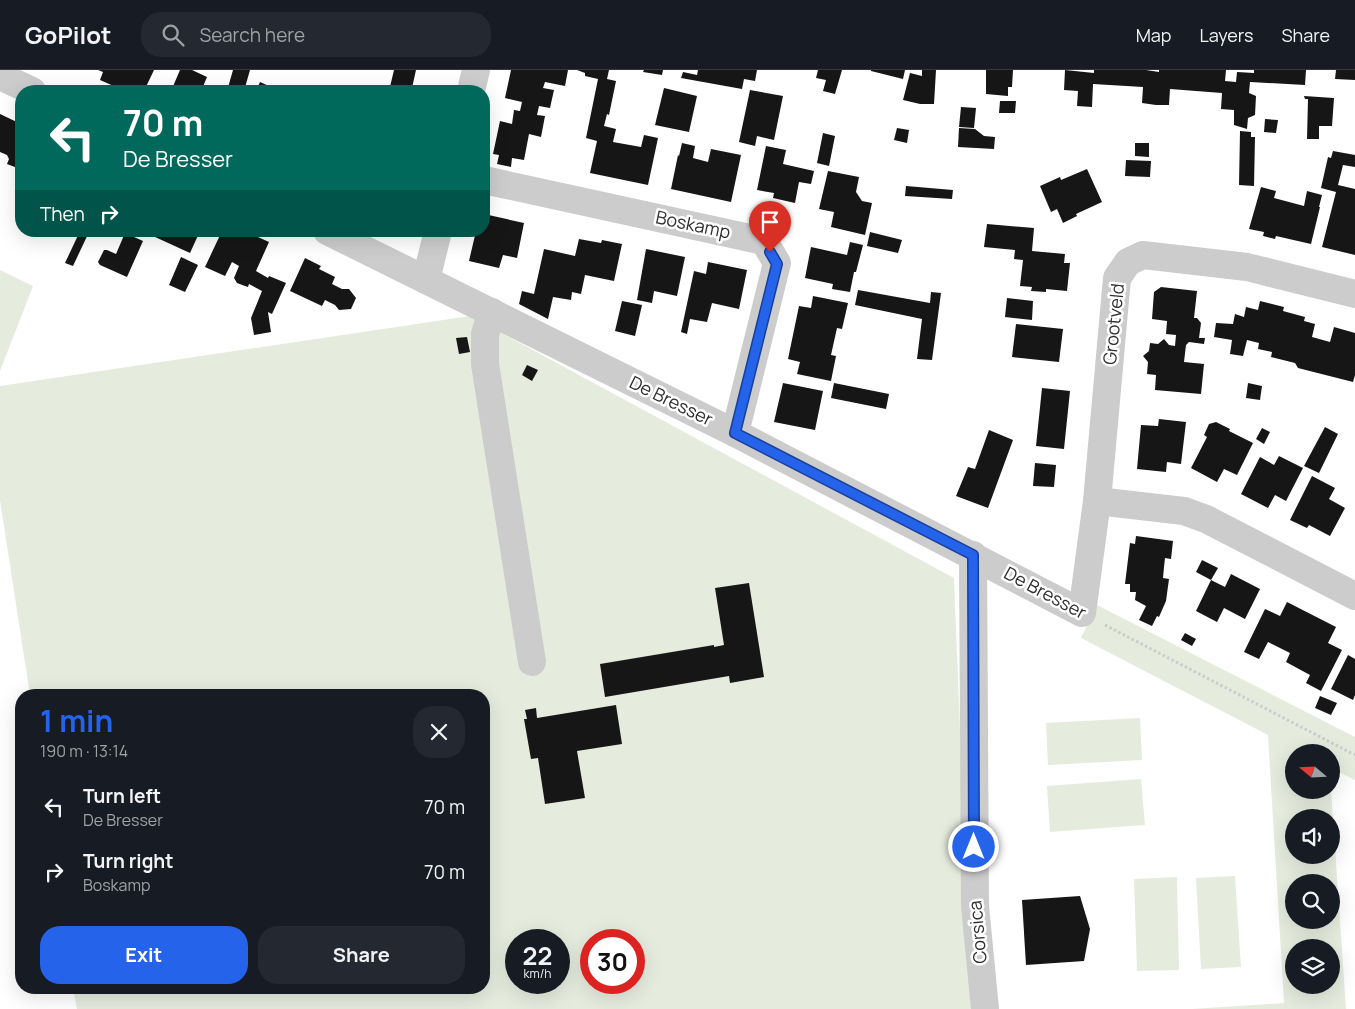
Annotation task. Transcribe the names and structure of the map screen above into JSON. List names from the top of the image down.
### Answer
{
  "streets": {
    "street": [
      "Boskamp",
      "Grootveld",
      "De Bresser",
      "Corsica"
    ]
  },
  "crossings": [
    ["Boskamp", "De Bresser"],
    ["Grootveld", "De Bresser"],
    ["De Bresser", "Corsica"]
  ],
  "north": "left",
  "page": {
    "header": "GoPilot",
    "search": "Search here",
    "nav": ["Map", "Layers", "Share"],
    "turn": ["70 m", "De Bresser"],
    "then": "Then",
    "heading": ["1 min", "190 m · 13:14"],
    "list": [
      {
        "name": "Turn left",
        "note": "De Bresser",
        "value": "70 m"
      },
      {
        "name": "Turn right",
        "note": "Boskamp",
        "value": "70 m"
      }
    ],
    "buttons": ["Exit", "Share"],
    "speed": "22 km/h",
    "limit": "30"
  }
}
